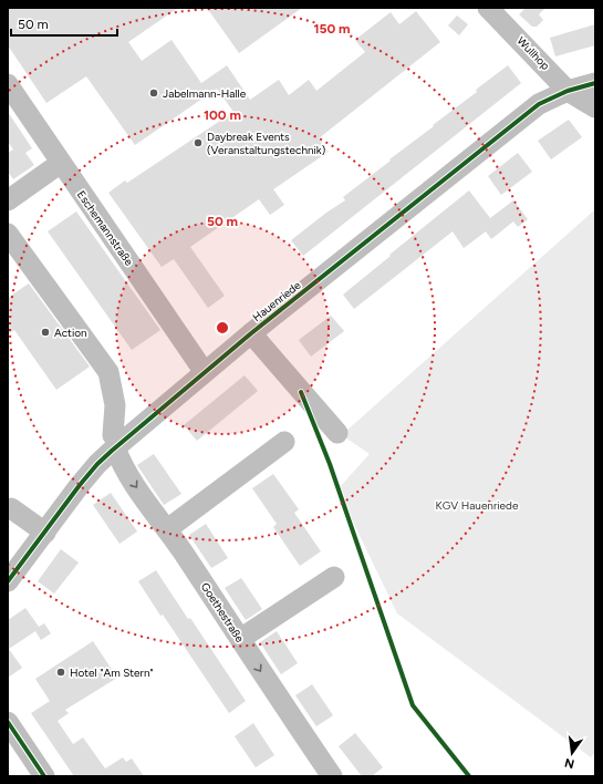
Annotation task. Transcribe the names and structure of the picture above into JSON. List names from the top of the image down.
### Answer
{
  "streets": {
    "street": [
      "Wullhop",
      "Eschemannstraße",
      "Hauenriede",
      "Goethestraße"
    ]
  },
  "crossings": [
    ["Wullhop", "Hauenriede"],
    ["Eschemannstraße", "Hauenriede"],
    ["Hauenriede", "Goethestraße"]
  ],
  "one_way": ["Goethestraße"],
  "parks": ["KGV Hauenriede"],
  "places": [
    "Jabelmann-Halle",
    "Daybreak Events (Veranstaltungstechnik)",
    "Action",
    "Hotel \"Am Stern\""
  ],
  "scale_bar": "50 m",
  "north": "bottom",
  "rings": ["150 m", "100 m", "50 m"]
}
